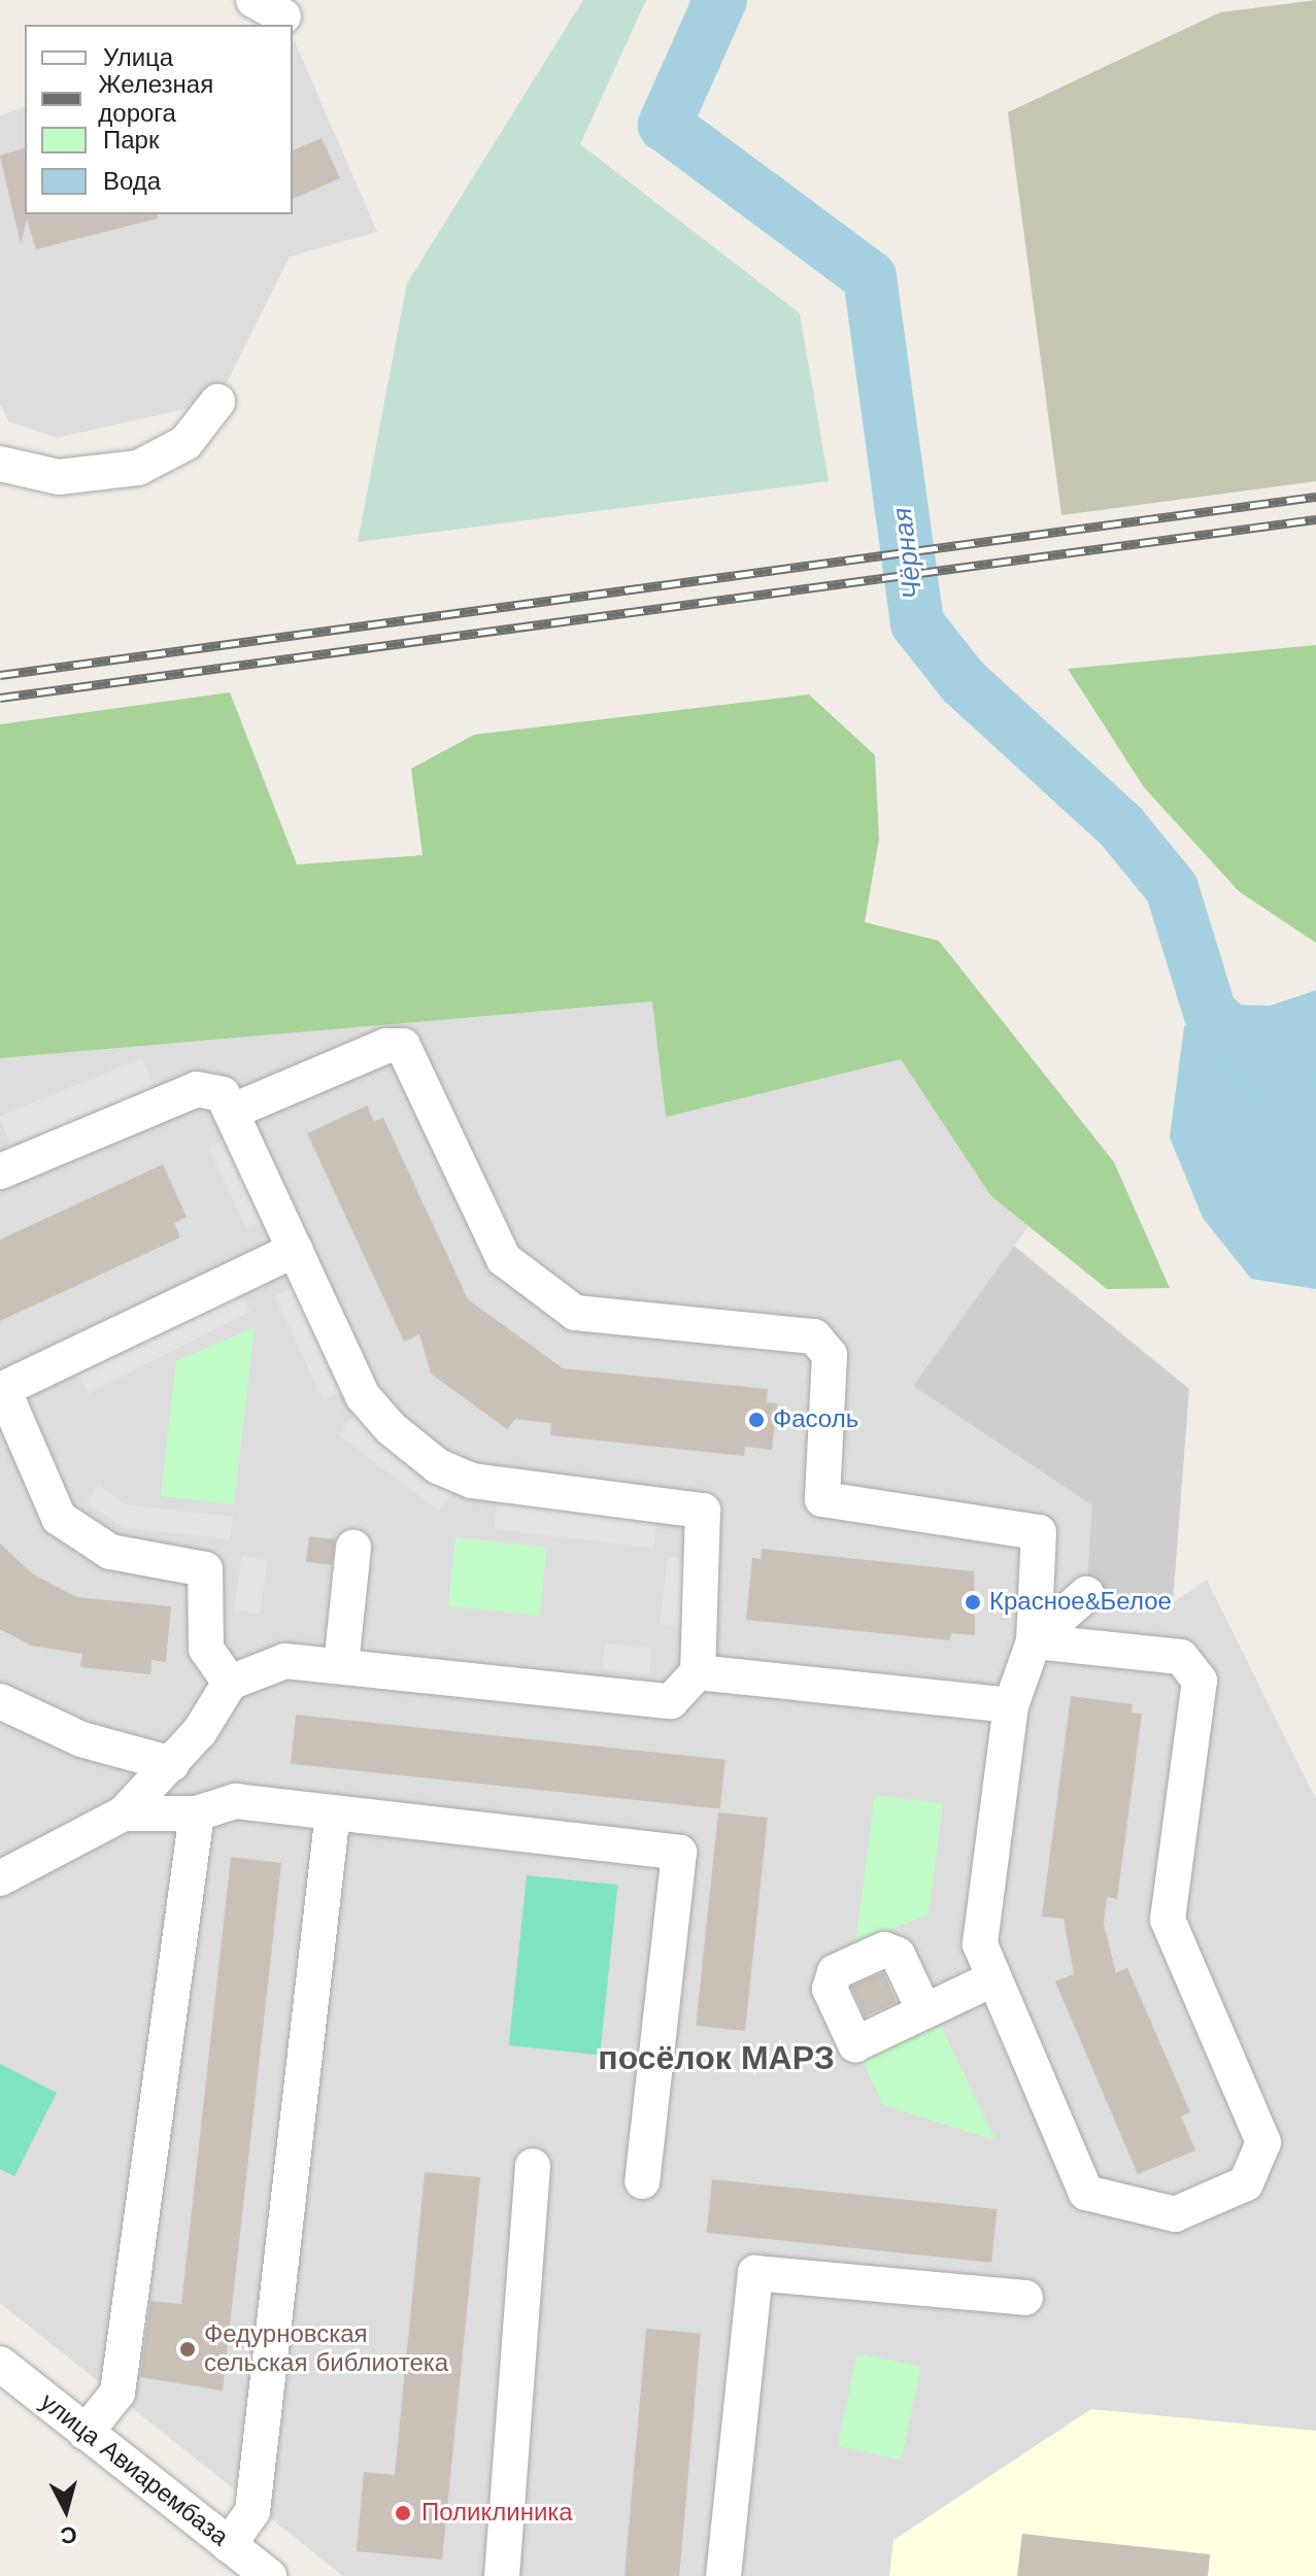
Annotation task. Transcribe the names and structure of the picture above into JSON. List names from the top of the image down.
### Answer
{
  "streets": {
    "street": ["улица Авиарембаза"]
  },
  "districts": ["посёлок МАРЗ"],
  "water": ["Чёрная"],
  "places": [
    "Фасоль",
    "Красное&Белое",
    "Федурновская сельская библиотека",
    "Поликлиника"
  ],
  "legend": [
    "Улица",
    "Железная дорога",
    "Парк",
    "Вода"
  ],
  "north": "bottom"
}
